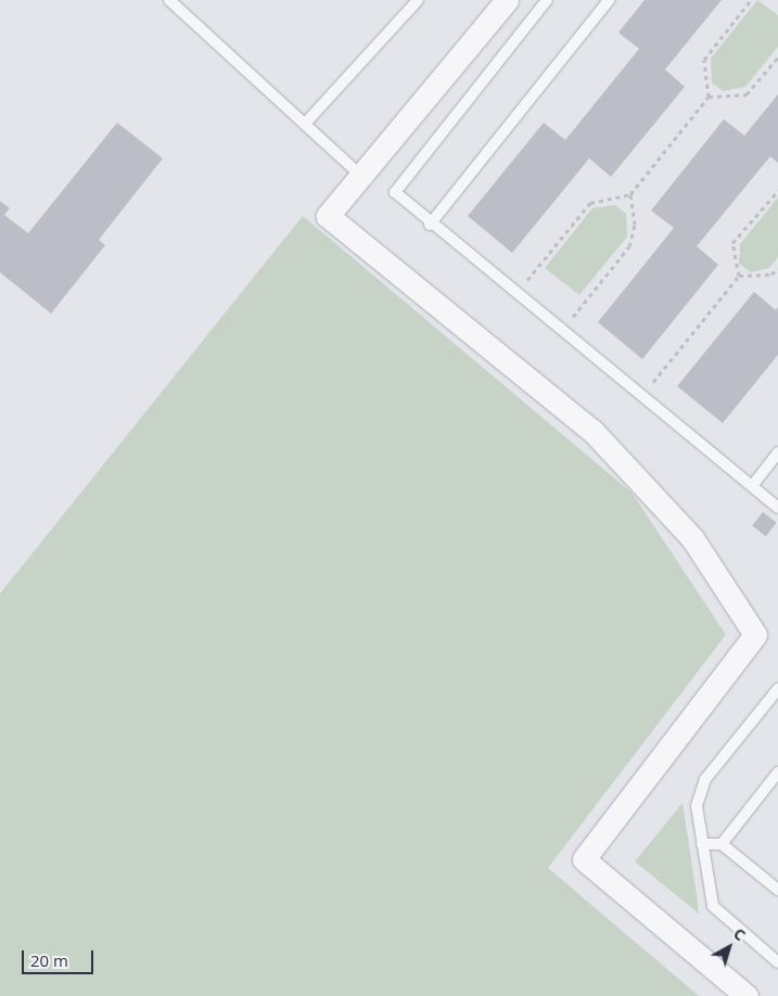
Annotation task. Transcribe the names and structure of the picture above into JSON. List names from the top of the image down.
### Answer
{
  "scale_bar": "20 m",
  "north": "top right"
}
